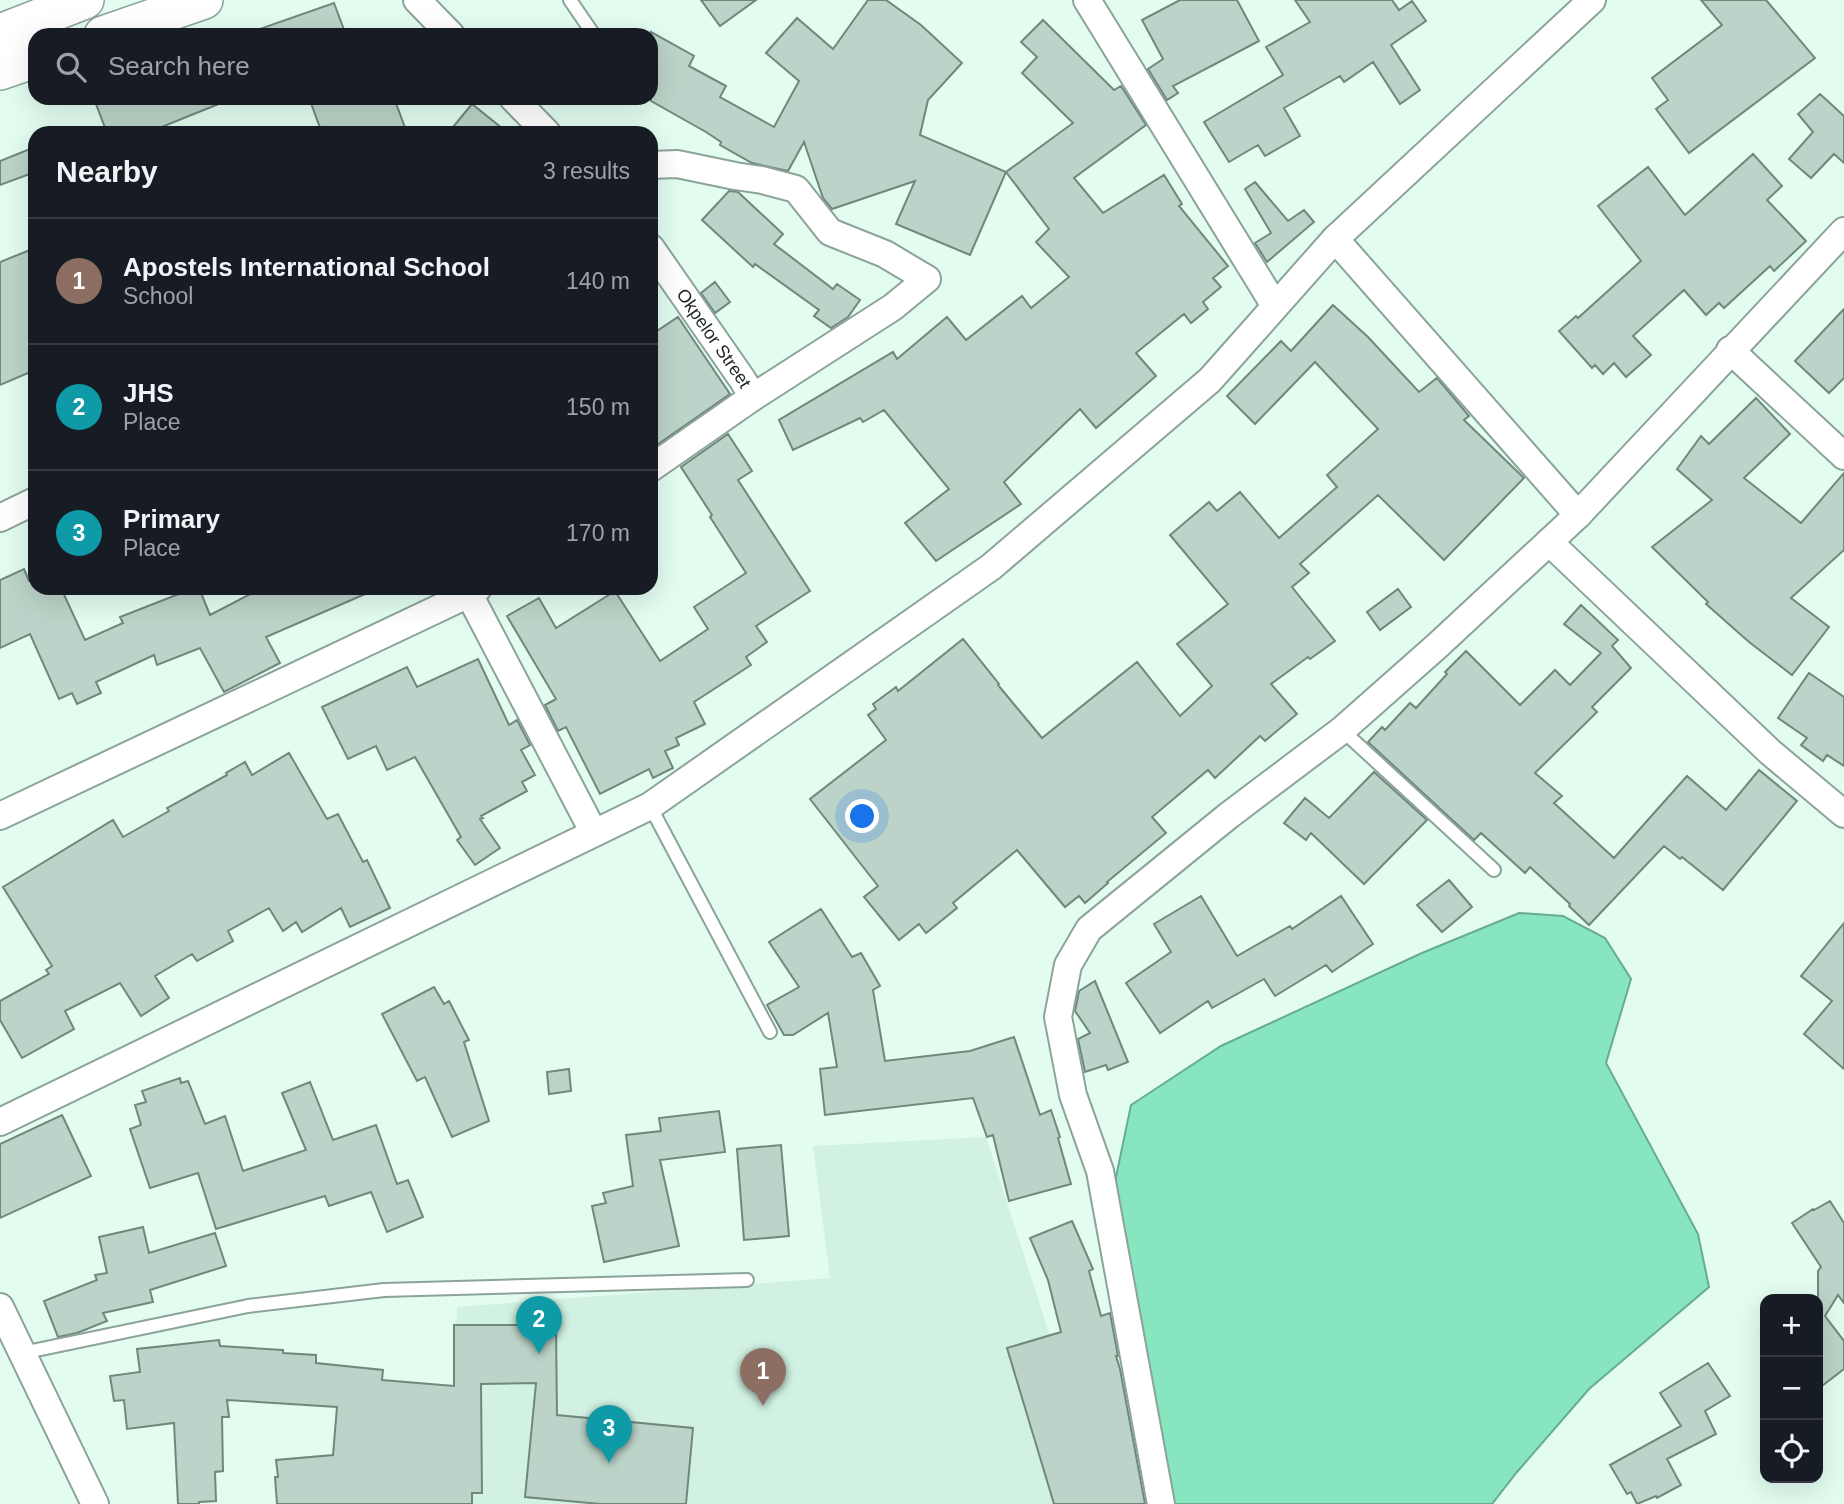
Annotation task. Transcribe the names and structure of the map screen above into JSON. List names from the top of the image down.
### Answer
{
  "streets": {
    "street": ["Okpelor Street"]
  },
  "page": {
    "search": "Search here",
    "heading": ["Nearby", "3 results"],
    "list": [
      {
        "mark": "1",
        "name": "Apostels International School",
        "note": "School",
        "value": "140 m"
      },
      {
        "mark": "2",
        "name": "JHS",
        "note": "Place",
        "value": "150 m"
      },
      {
        "mark": "3",
        "name": "Primary",
        "note": "Place",
        "value": "170 m"
      }
    ],
    "map_buttons": ["+", "−"],
    "pins": ["2", "1", "3"]
  }
}
